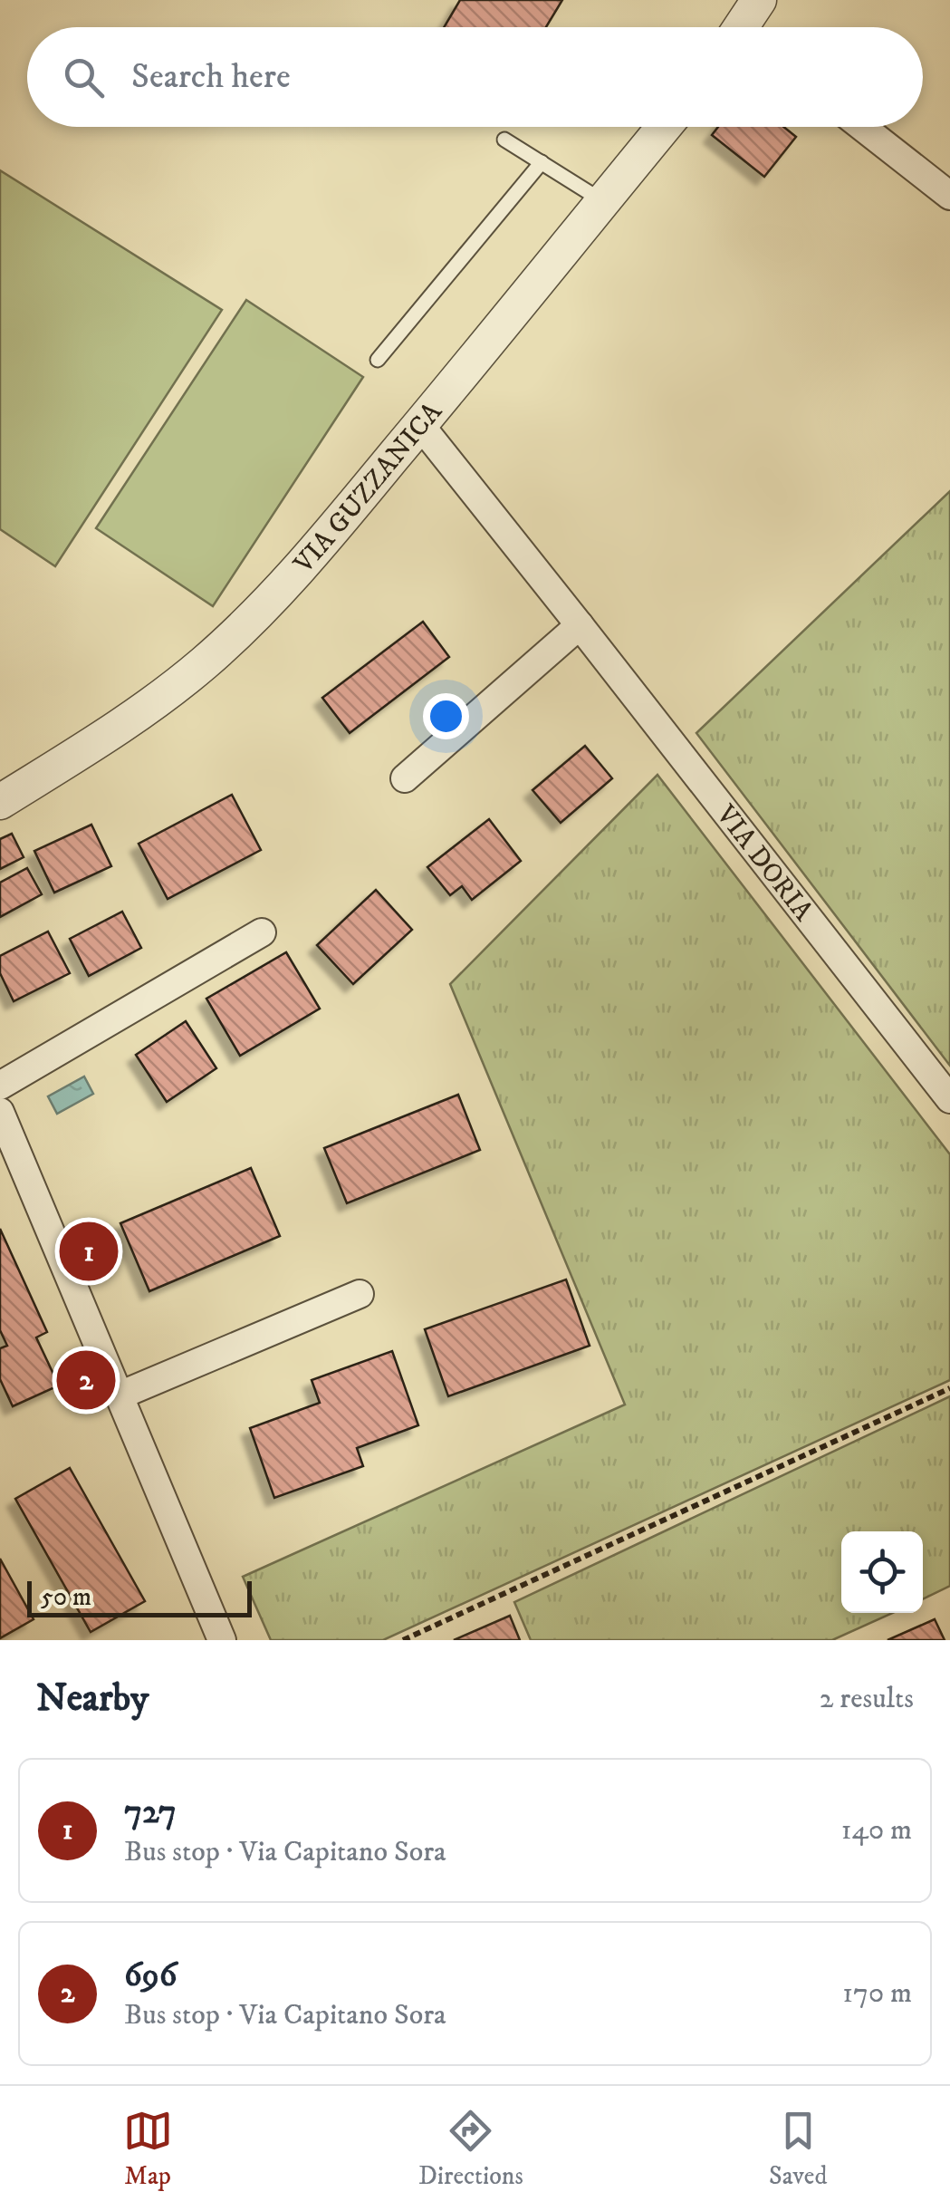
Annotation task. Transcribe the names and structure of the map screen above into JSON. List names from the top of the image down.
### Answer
{
  "streets": {
    "street": ["VIA GUZZANICA", "VIA DORIA"]
  },
  "crossings": [
    ["VIA GUZZANICA", "VIA DORIA"]
  ],
  "scale_bar": "50 m",
  "page": {
    "search": "Search here",
    "pins": ["1", "2"],
    "scale": "50 m",
    "heading": ["Nearby", "2 results"],
    "list": [
      {
        "mark": "1",
        "name": "727",
        "note": "Bus stop · Via Capitano Sora",
        "value": "140 m"
      },
      {
        "mark": "2",
        "name": "696",
        "note": "Bus stop · Via Capitano Sora",
        "value": "170 m"
      }
    ],
    "nav": ["Map", "Directions", "Saved"]
  }
}
